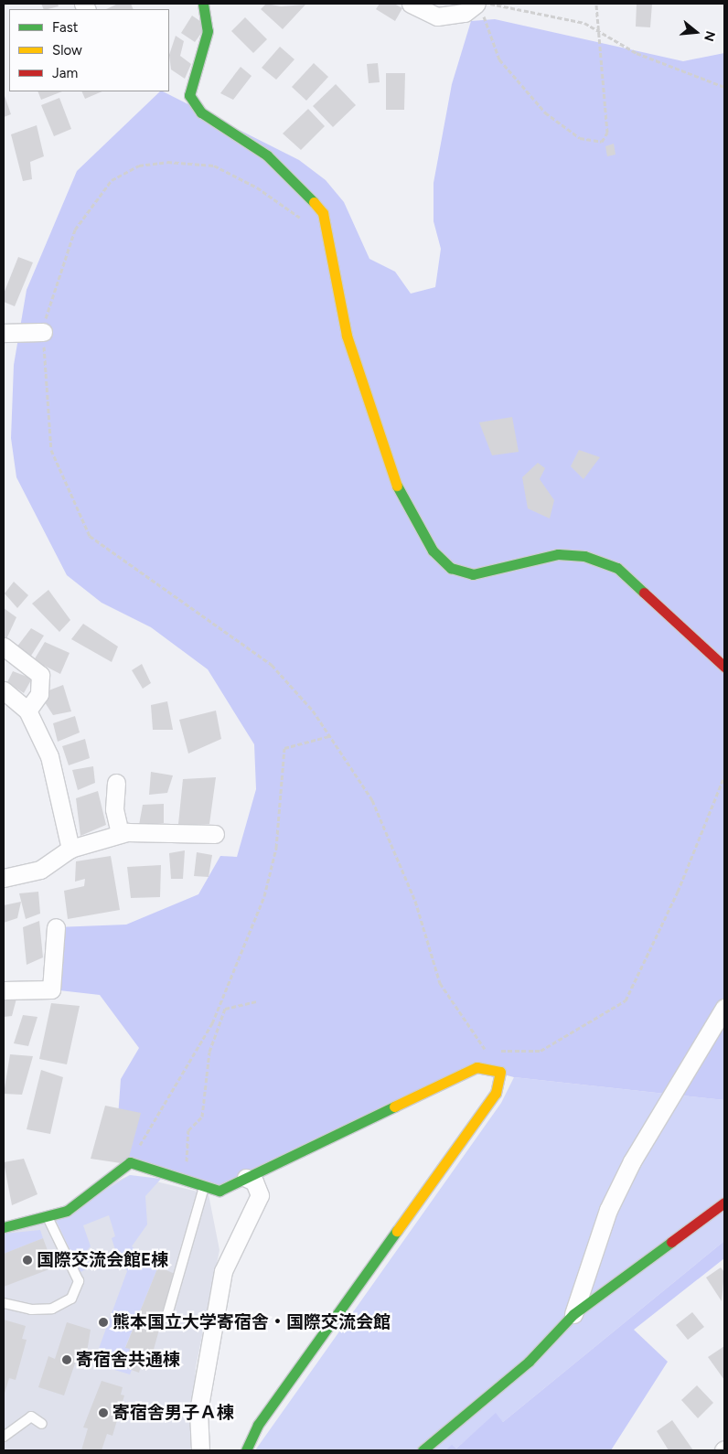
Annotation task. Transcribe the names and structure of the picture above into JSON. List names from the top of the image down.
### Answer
{
  "places": [
    "国際交流会館E棟",
    "熊本国立大学寄宿舎・国際交流会館",
    "寄宿舎共通棟",
    "寄宿舎男子Ａ棟"
  ],
  "legend": ["Fast", "Slow", "Jam"],
  "north": "right"
}
